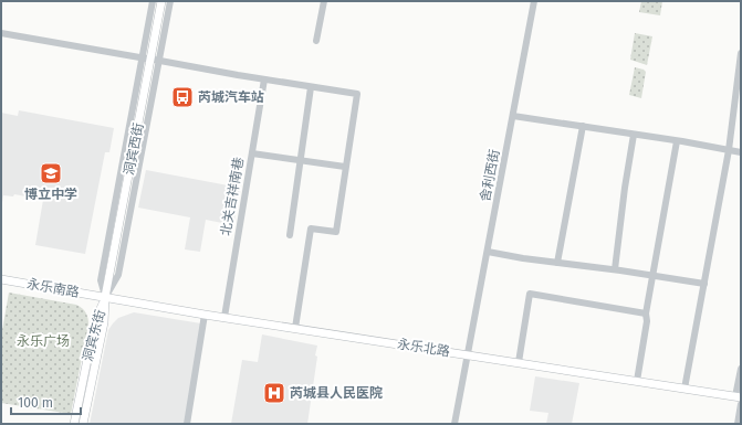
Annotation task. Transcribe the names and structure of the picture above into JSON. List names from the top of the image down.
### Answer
{
  "streets": {
    "main road": [
      "洞宾西街",
      "永乐南路",
      "洞宾东街",
      "永乐北路"
    ],
    "street": ["舍利西街", "北关吉祥南巷"]
  },
  "crossings": [
    ["洞宾西街", "永乐南路"],
    ["洞宾西街", "洞宾东街"],
    ["洞宾西街", "永乐北路"],
    ["舍利西街", "永乐北路"],
    ["北关吉祥南巷", "永乐北路"],
    ["永乐南路", "洞宾东街"],
    ["永乐南路", "永乐北路"],
    ["洞宾东街", "永乐北路"]
  ],
  "parks": ["永乐广场"],
  "places": {
    "bus stop": ["芮城汽车站"],
    "school or university": ["博立中学"],
    "hospital": ["芮城县人民医院"]
  },
  "scale_bar": "100 m"
}
